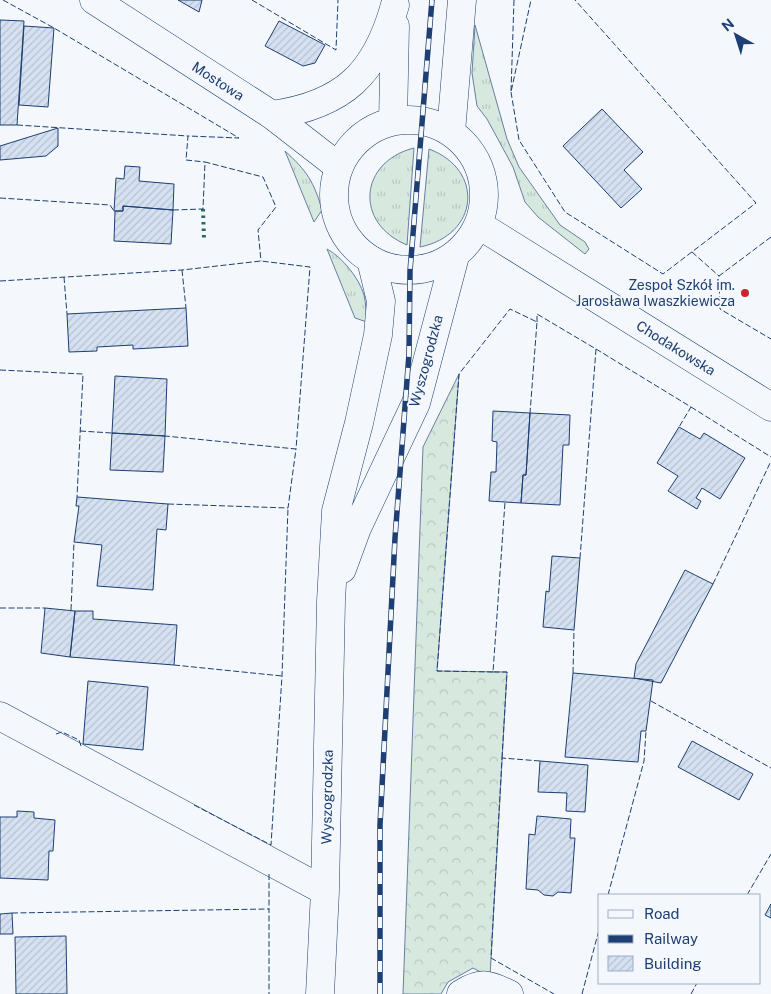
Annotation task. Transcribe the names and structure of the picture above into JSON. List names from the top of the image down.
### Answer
{
  "streets": {
    "street": ["Mostowa", "Chodakowska", "Wyszogrodzka"]
  },
  "crossings": [
    ["Mostowa", "Chodakowska"],
    ["Mostowa", "Wyszogrodzka"],
    ["Chodakowska", "Wyszogrodzka"]
  ],
  "places": ["Zespoł Szkół im. Jarosława Iwaszkiewicza"],
  "legend": ["Road", "Railway", "Building"],
  "north": "top left"
}
